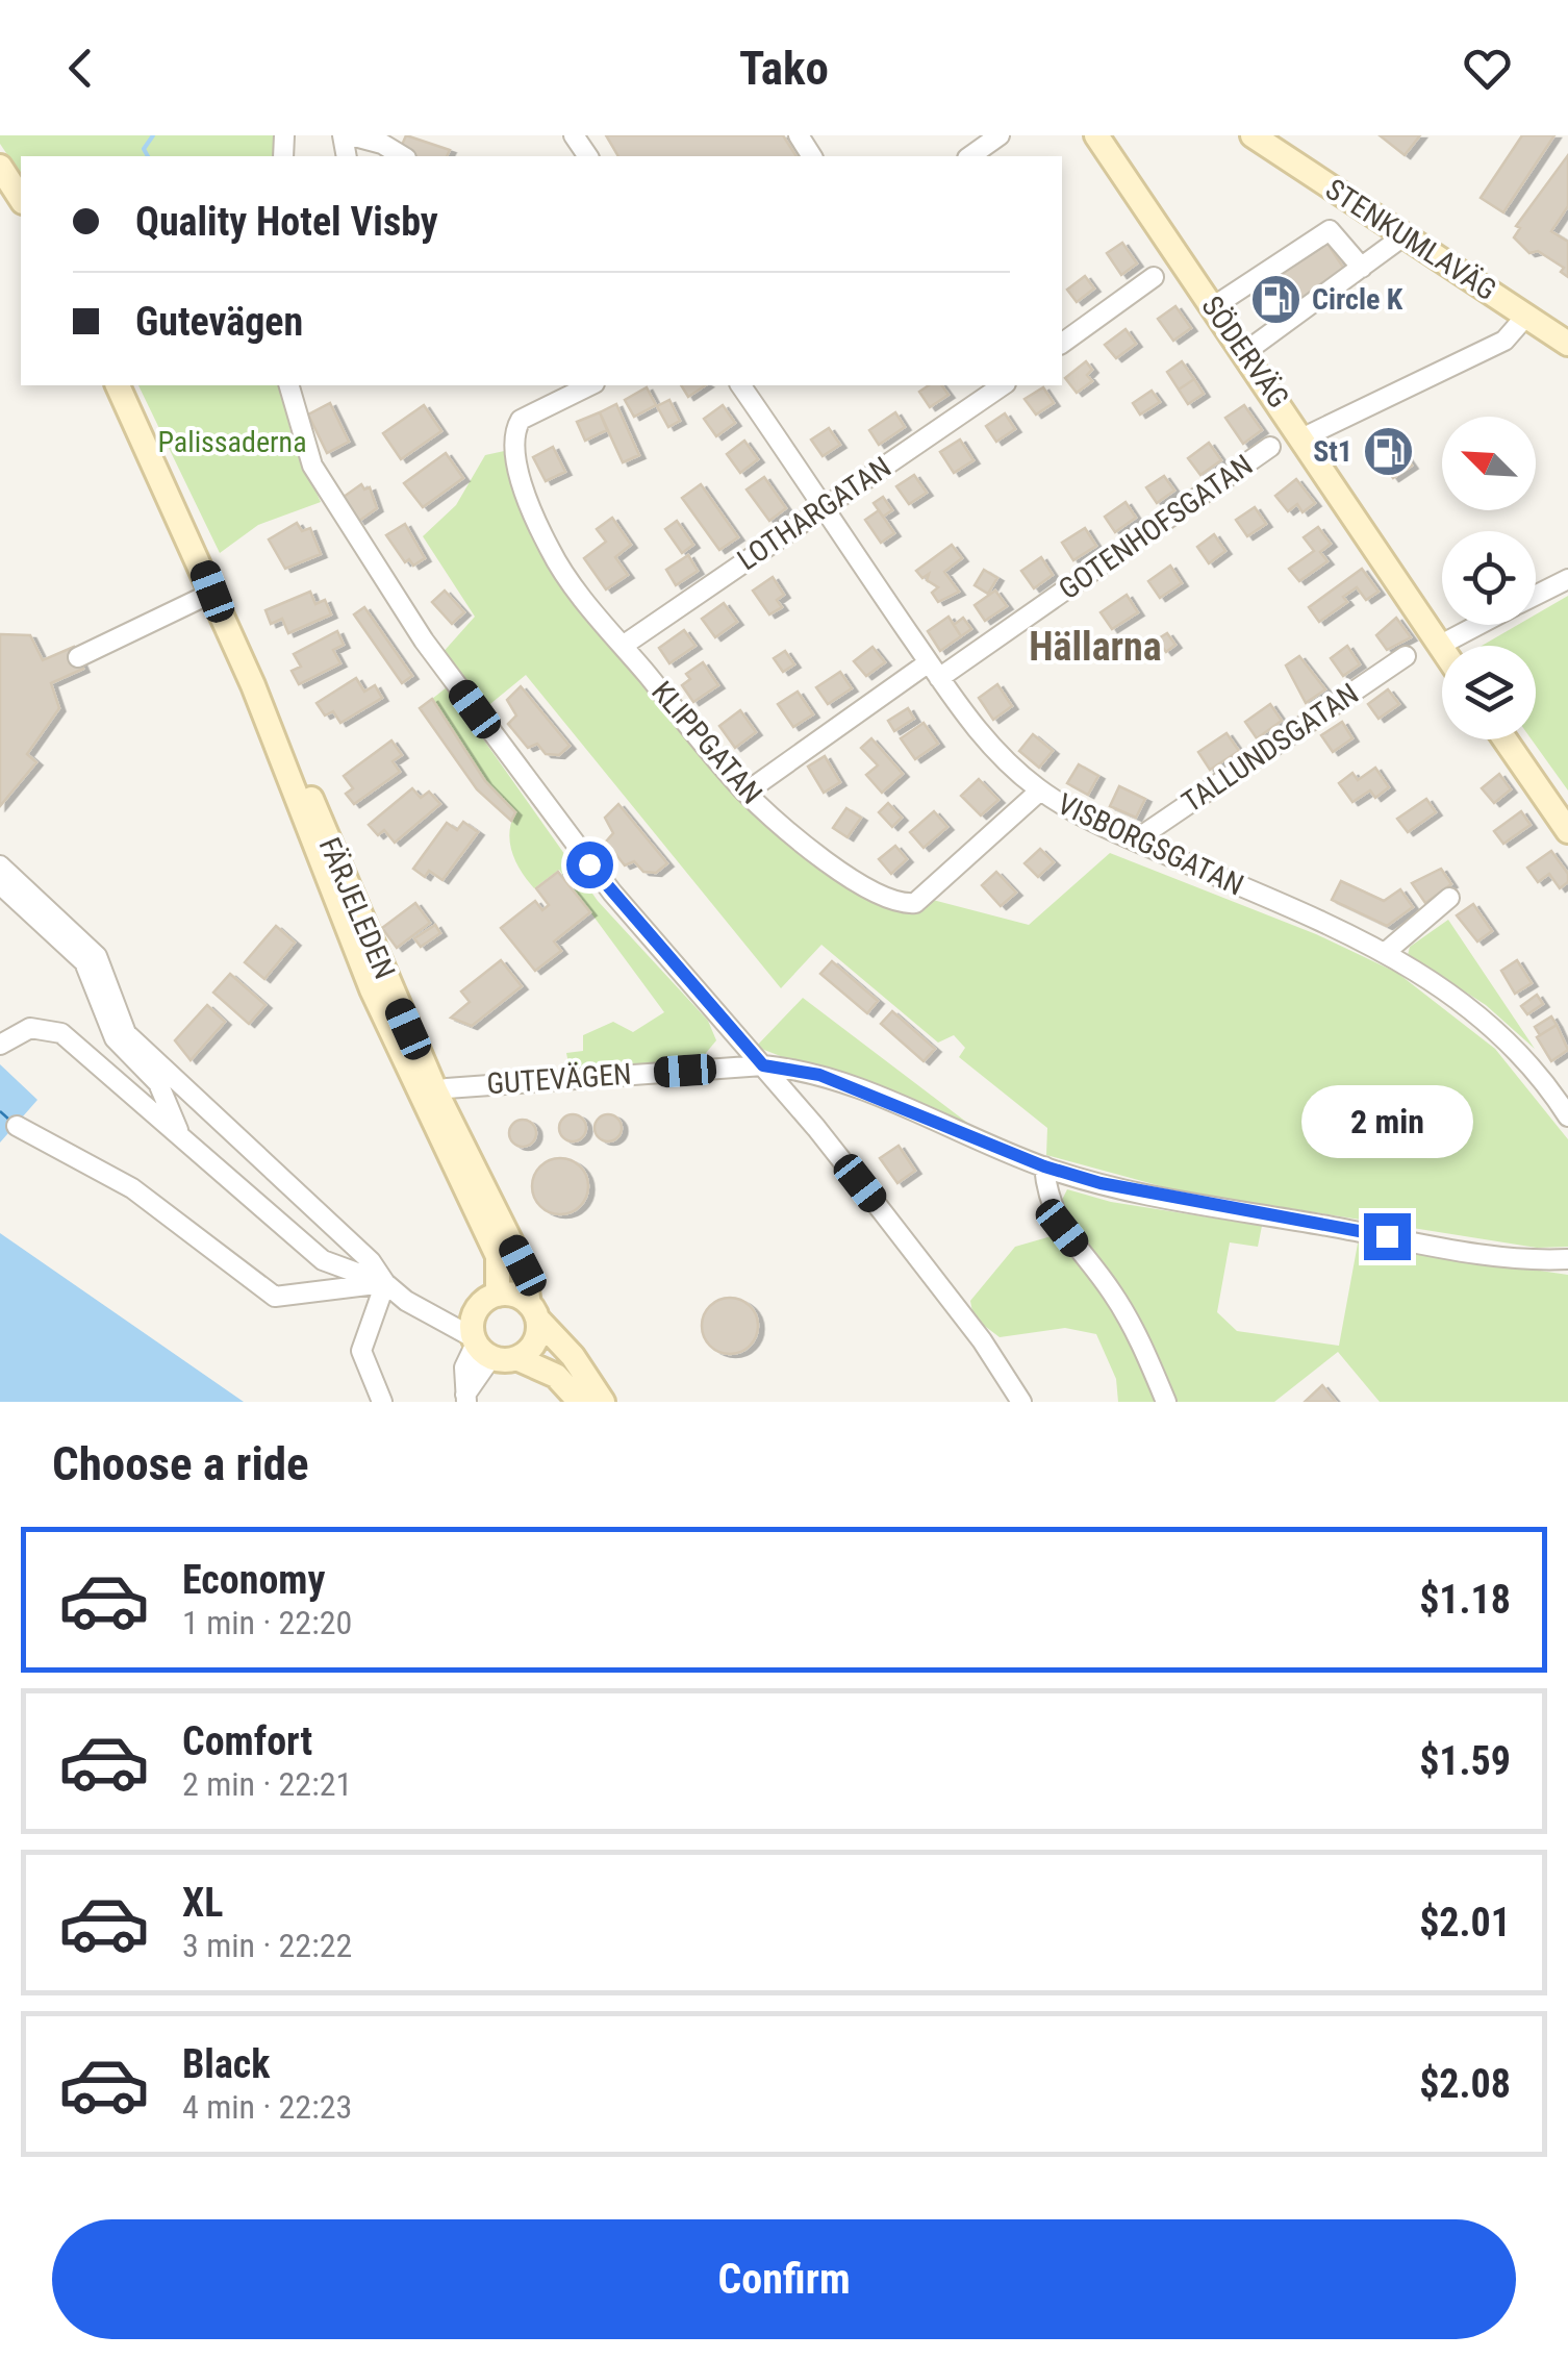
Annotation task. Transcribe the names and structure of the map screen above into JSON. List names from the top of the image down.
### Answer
{
  "streets": {
    "street": [
      "STENKUMLAVÄG",
      "SÖDERVÄG",
      "LOTHARGATAN",
      "GOTENHOFSGATAN",
      "KLIPPGATAN",
      "TALLUNDSGATAN",
      "VISBORGSGATAN",
      "FÄRJELEDEN",
      "GUTEVÄGEN"
    ]
  },
  "crossings": [
    ["LOTHARGATAN", "KLIPPGATAN"],
    ["LOTHARGATAN", "VISBORGSGATAN"],
    ["GOTENHOFSGATAN", "KLIPPGATAN"],
    ["GOTENHOFSGATAN", "VISBORGSGATAN"],
    ["KLIPPGATAN", "VISBORGSGATAN"],
    ["TALLUNDSGATAN", "VISBORGSGATAN"],
    ["FÄRJELEDEN", "GUTEVÄGEN"]
  ],
  "districts": ["Hällarna"],
  "parks": ["Palissaderna"],
  "places": {
    "fuel station": ["Circle K", "St1"]
  },
  "north": "top left",
  "page": {
    "header": "Tako",
    "banner": ["Quality Hotel Visby", "Gutevägen"],
    "bubble": "2 min",
    "heading": "Choose a ride",
    "list": [
      {
        "name": "Economy",
        "note": "1 min · 22:20",
        "value": "$1.18"
      },
      {
        "name": "Comfort",
        "note": "2 min · 22:21",
        "value": "$1.59"
      },
      {
        "name": "XL",
        "note": "3 min · 22:22",
        "value": "$2.01"
      },
      {
        "name": "Black",
        "note": "4 min · 22:23",
        "value": "$2.08"
      }
    ],
    "buttons": "Confirm"
  }
}
